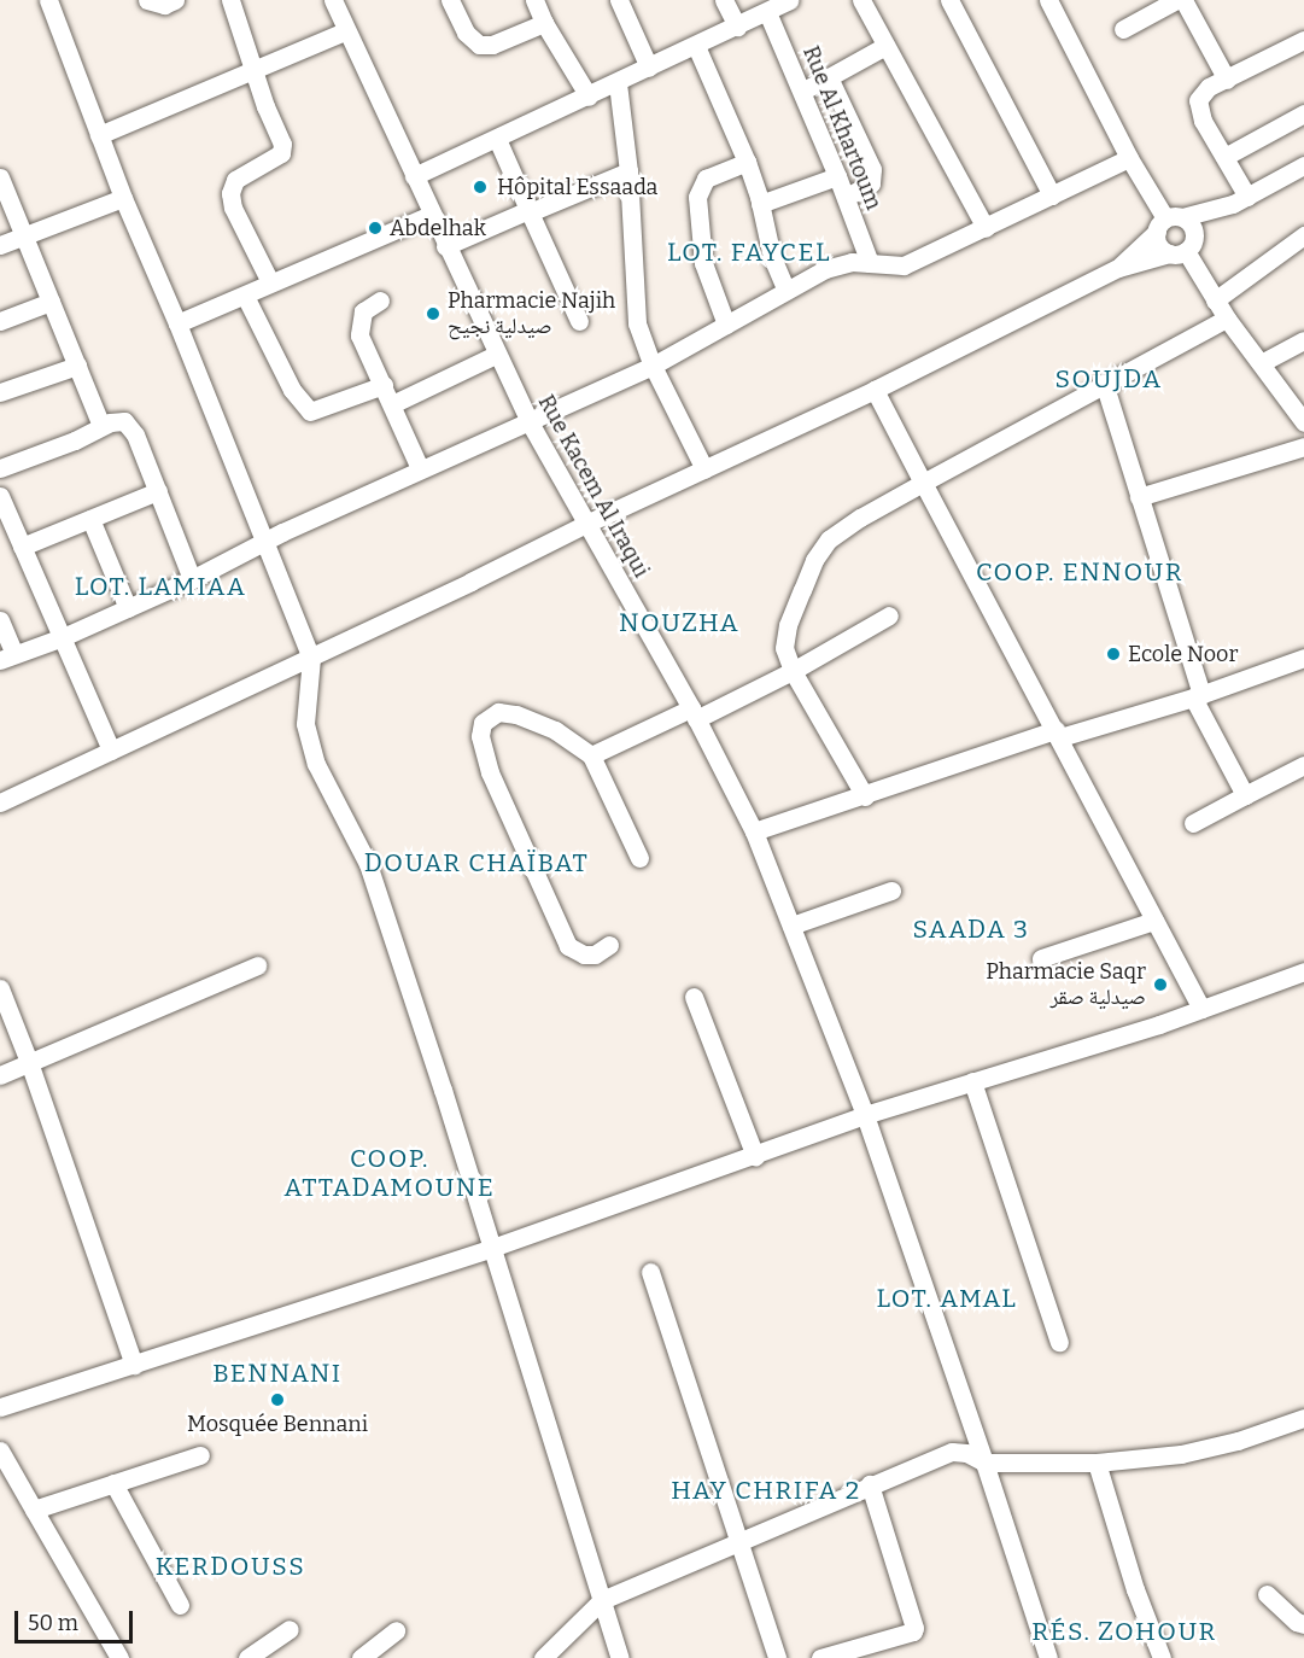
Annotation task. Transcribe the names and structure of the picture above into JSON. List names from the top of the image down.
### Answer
{
  "streets": {
    "street": ["Rue Al Khartoum", "Rue Kacem Al Iraqui"]
  },
  "districts": [
    "LOT. FAYCEL",
    "SOUJDA",
    "COOP. ENNOUR",
    "LOT. LAMIAA",
    "NOUZHA",
    "DOUAR CHAÏBAT",
    "SAADA 3",
    "COOP. ATTADAMOUNE",
    "LOT. AMAL",
    "BENNANI",
    "HAY CHRIFA 2",
    "KERDOUSS",
    "RÉS. ZOHOUR"
  ],
  "places": [
    "Hôpital Essaada",
    "Abdelhak",
    "Pharmacie Najih صيدلية نجيح",
    "Ecole Noor",
    "Pharmacie Saqr صيدلية صقر",
    "Mosquée Bennani"
  ],
  "scale_bar": "50 m"
}
